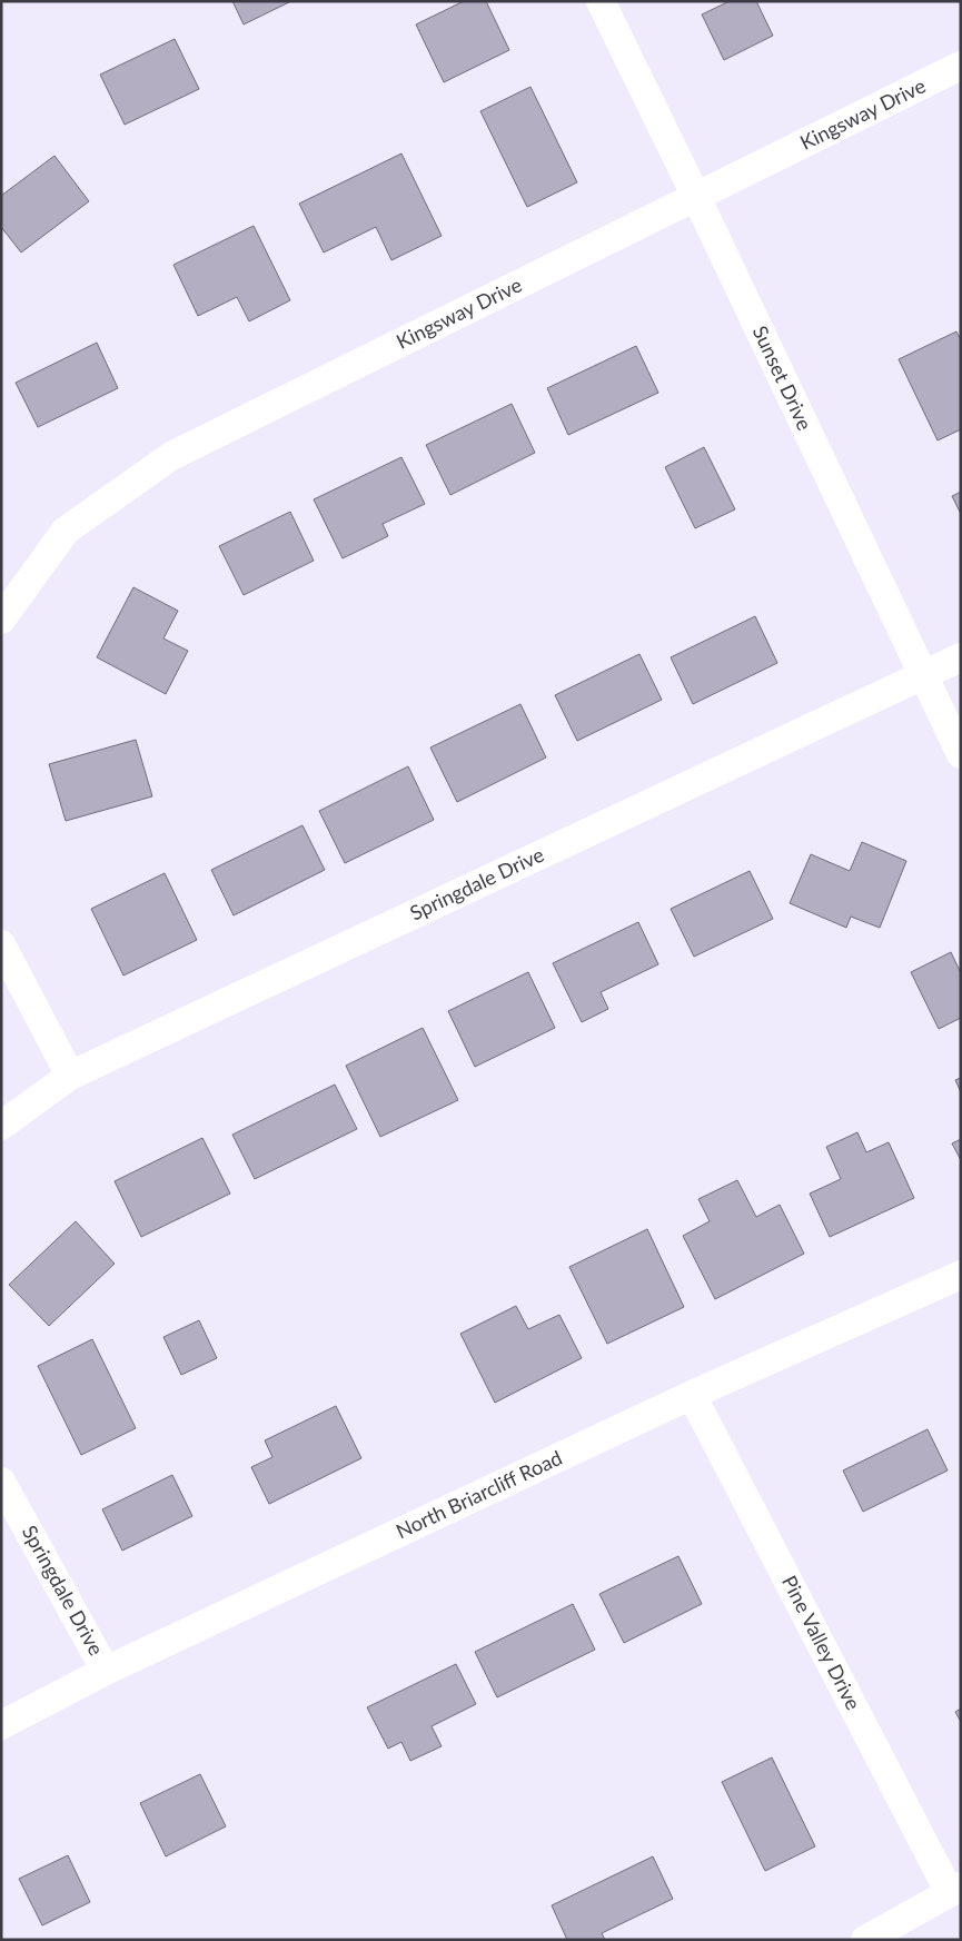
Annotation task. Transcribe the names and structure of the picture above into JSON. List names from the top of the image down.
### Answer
{
  "streets": {
    "street": [
      "Kingsway Drive",
      "Sunset Drive",
      "Springdale Drive",
      "North Briarcliff Road",
      "Pine Valley Drive"
    ]
  },
  "crossings": [
    ["Kingsway Drive", "Sunset Drive"],
    ["Sunset Drive", "Springdale Drive"],
    ["Springdale Drive", "North Briarcliff Road"],
    ["North Briarcliff Road", "Pine Valley Drive"]
  ]
}
